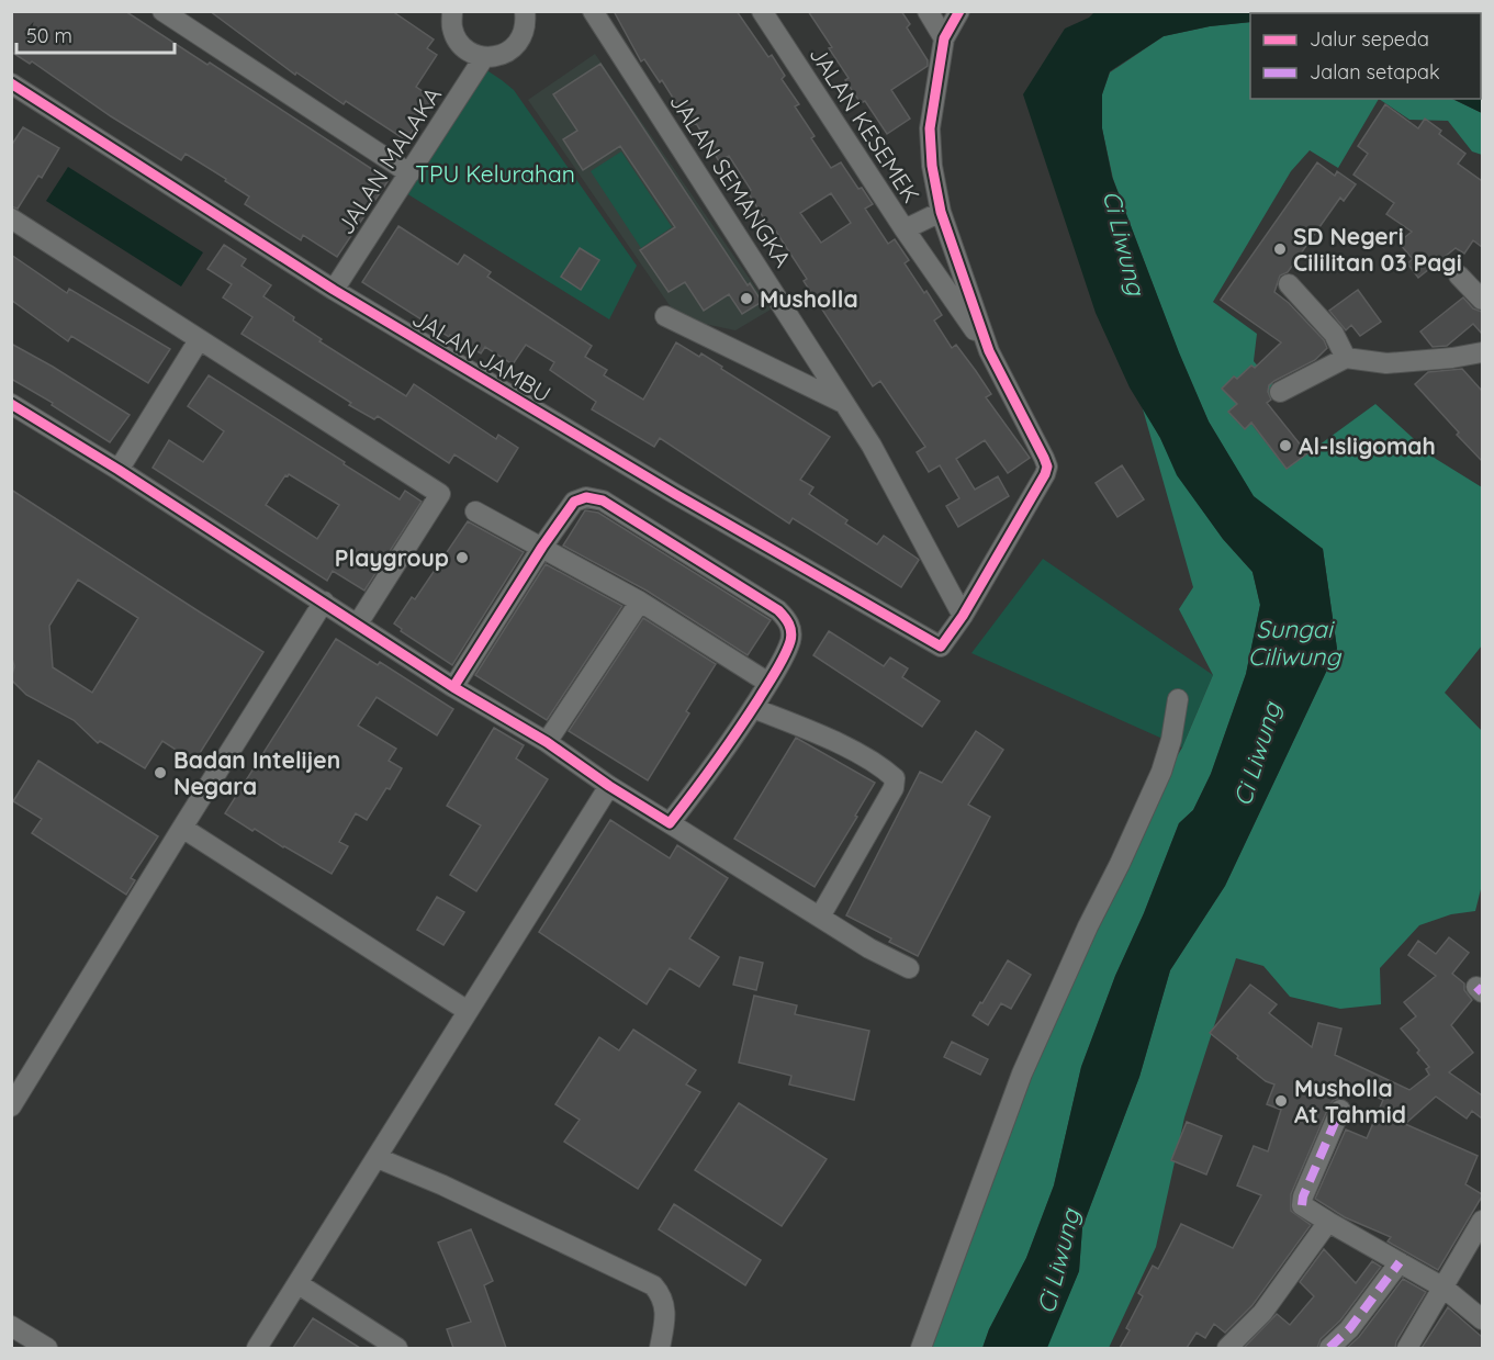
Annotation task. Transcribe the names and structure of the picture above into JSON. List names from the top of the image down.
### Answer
{
  "streets": {
    "street": [
      "JALAN KESEMEK",
      "JALAN MALAKA",
      "JALAN SEMANGKA",
      "JALAN JAMBU"
    ]
  },
  "crossings": [
    ["JALAN MALAKA", "JALAN JAMBU"],
    ["JALAN SEMANGKA", "JALAN JAMBU"]
  ],
  "water": ["Ci Liwung", "Sungai Ciliwung"],
  "parks": ["TPU Kelurahan"],
  "places": [
    "SD Negeri Cililitan 03 Pagi",
    "Musholla",
    "Al-Isligomah",
    "Playgroup",
    "Badan Intelijen Negara",
    "Musholla At Tahmid"
  ],
  "legend": ["Jalur sepeda", "Jalan setapak"],
  "scale_bar": "50 m"
}
